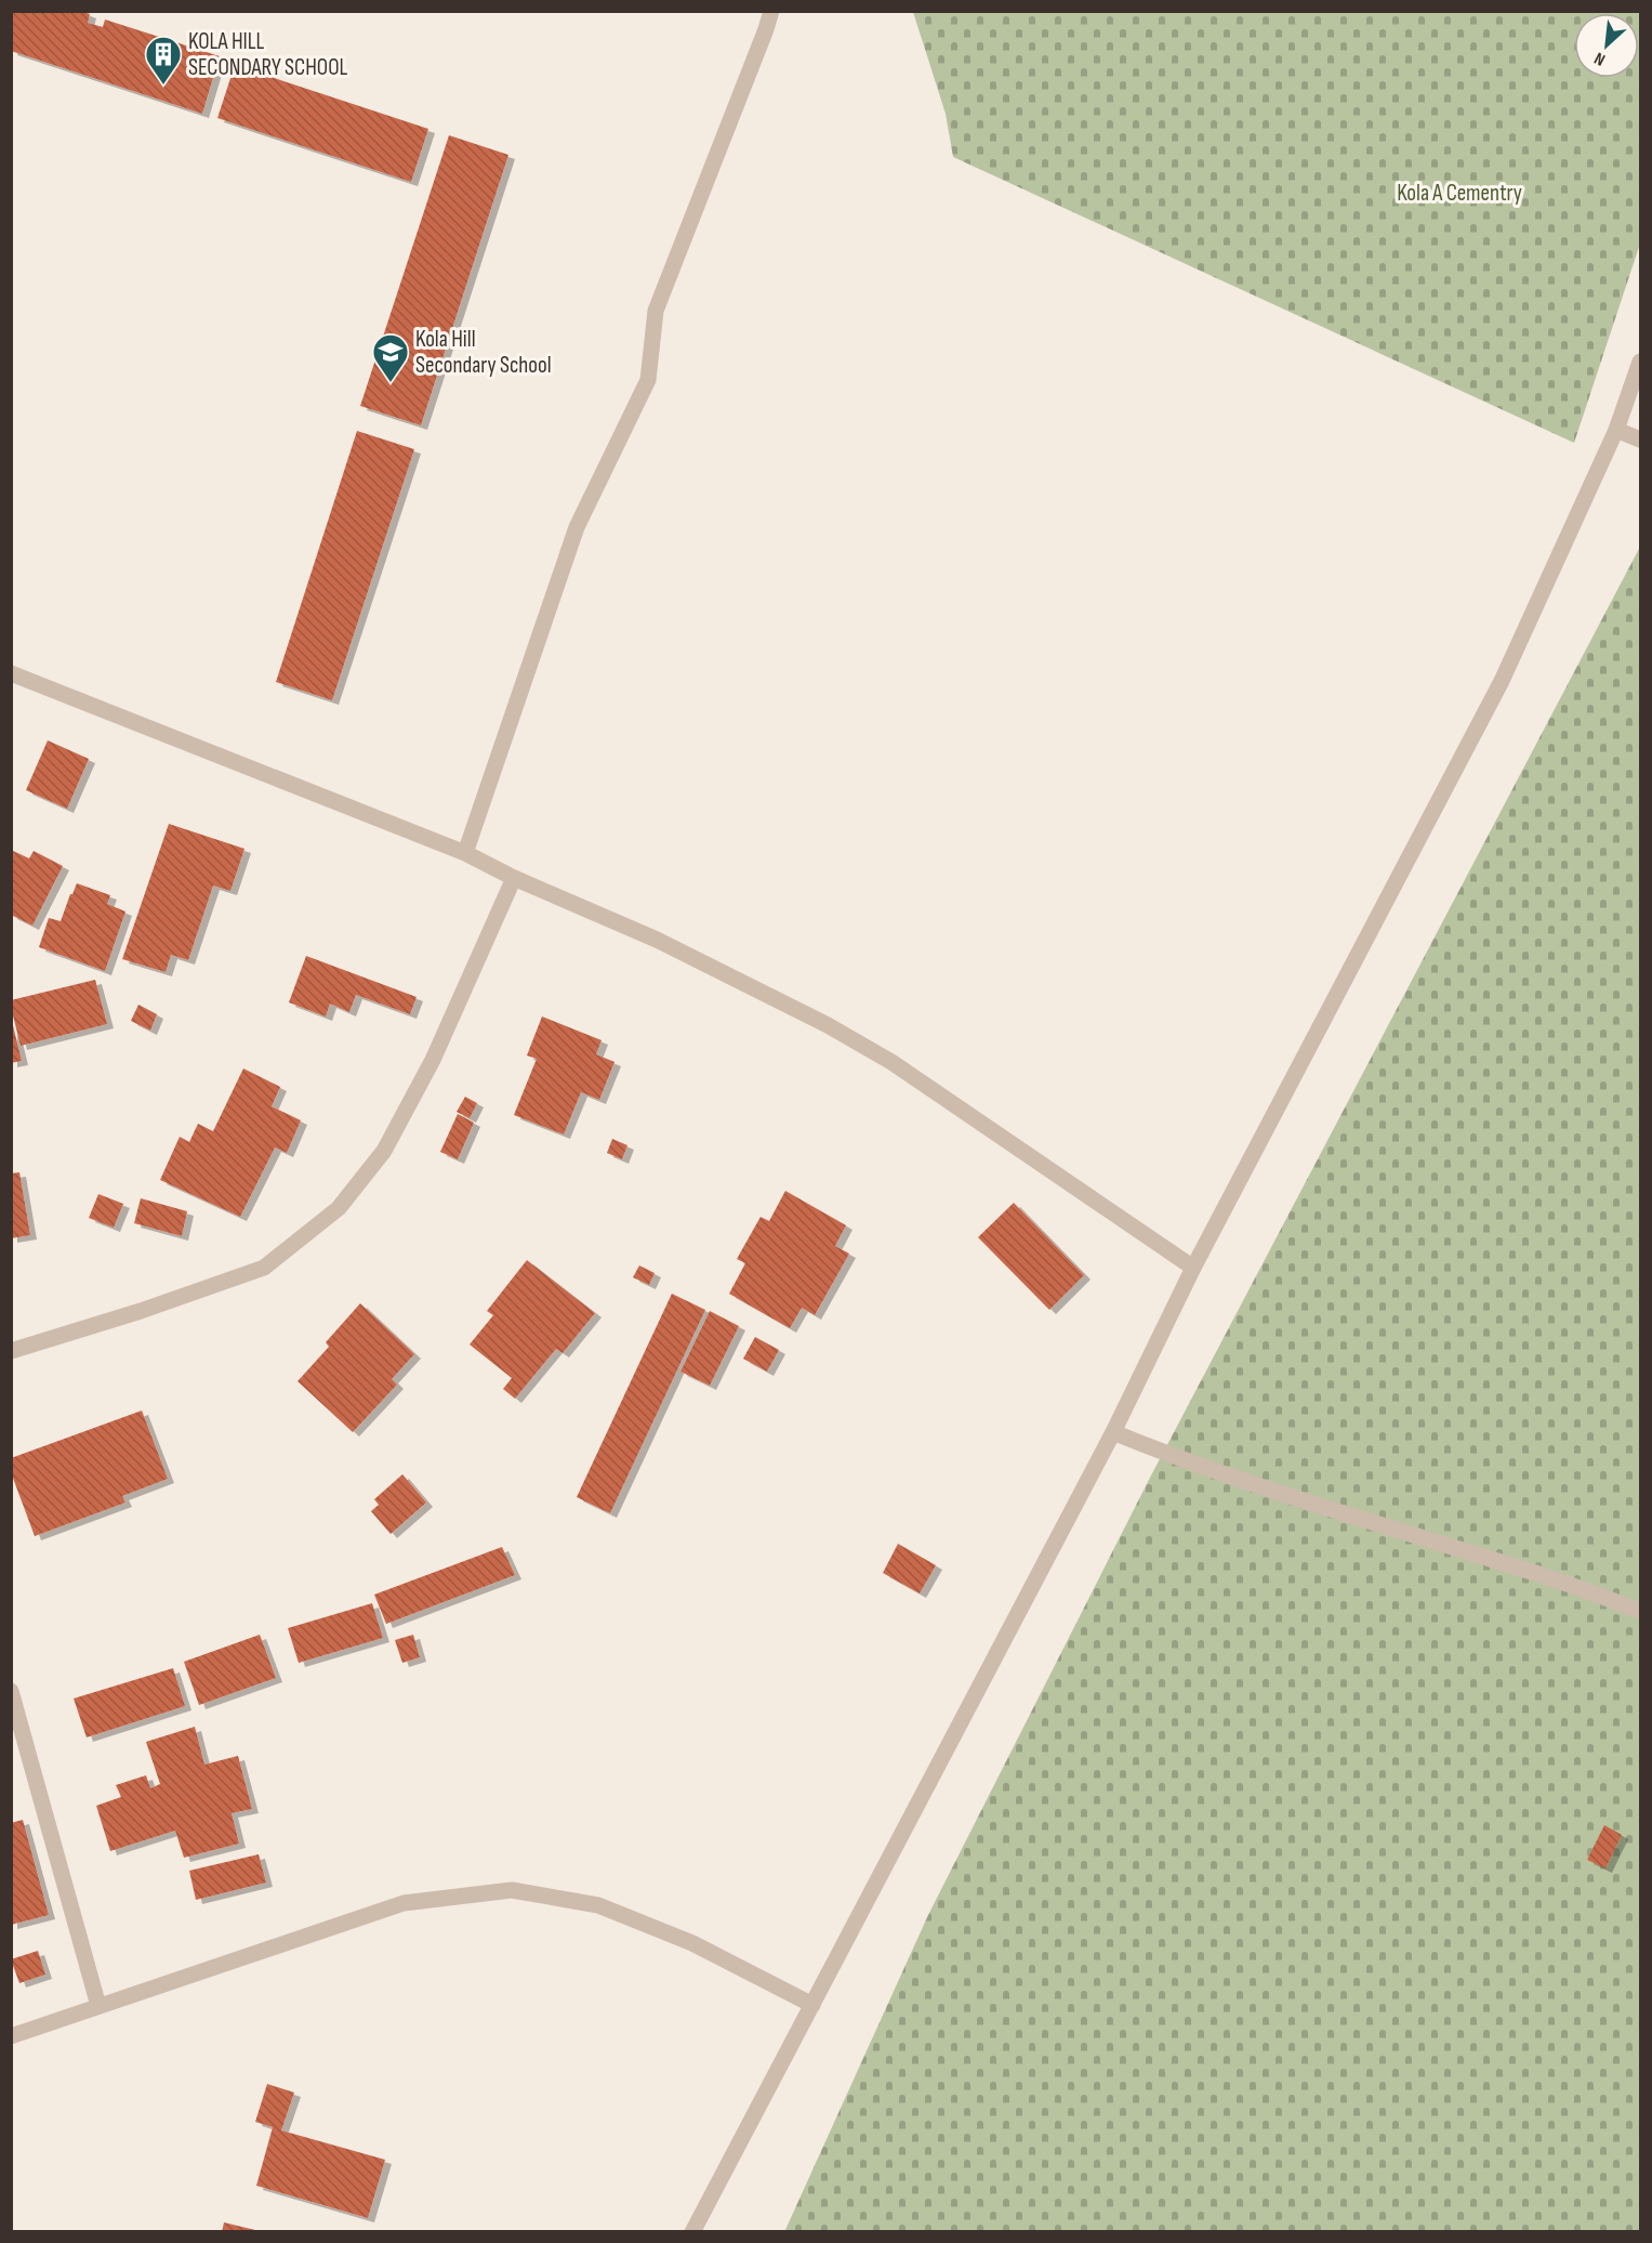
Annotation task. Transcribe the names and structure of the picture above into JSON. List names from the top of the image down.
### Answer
{
  "parks": ["Kola A Cementry"],
  "places": {
    "building": ["KOLA HILL SECONDARY SCHOOL"],
    "school or university": ["Kola Hill Secondary School"]
  },
  "north": "bottom left"
}
